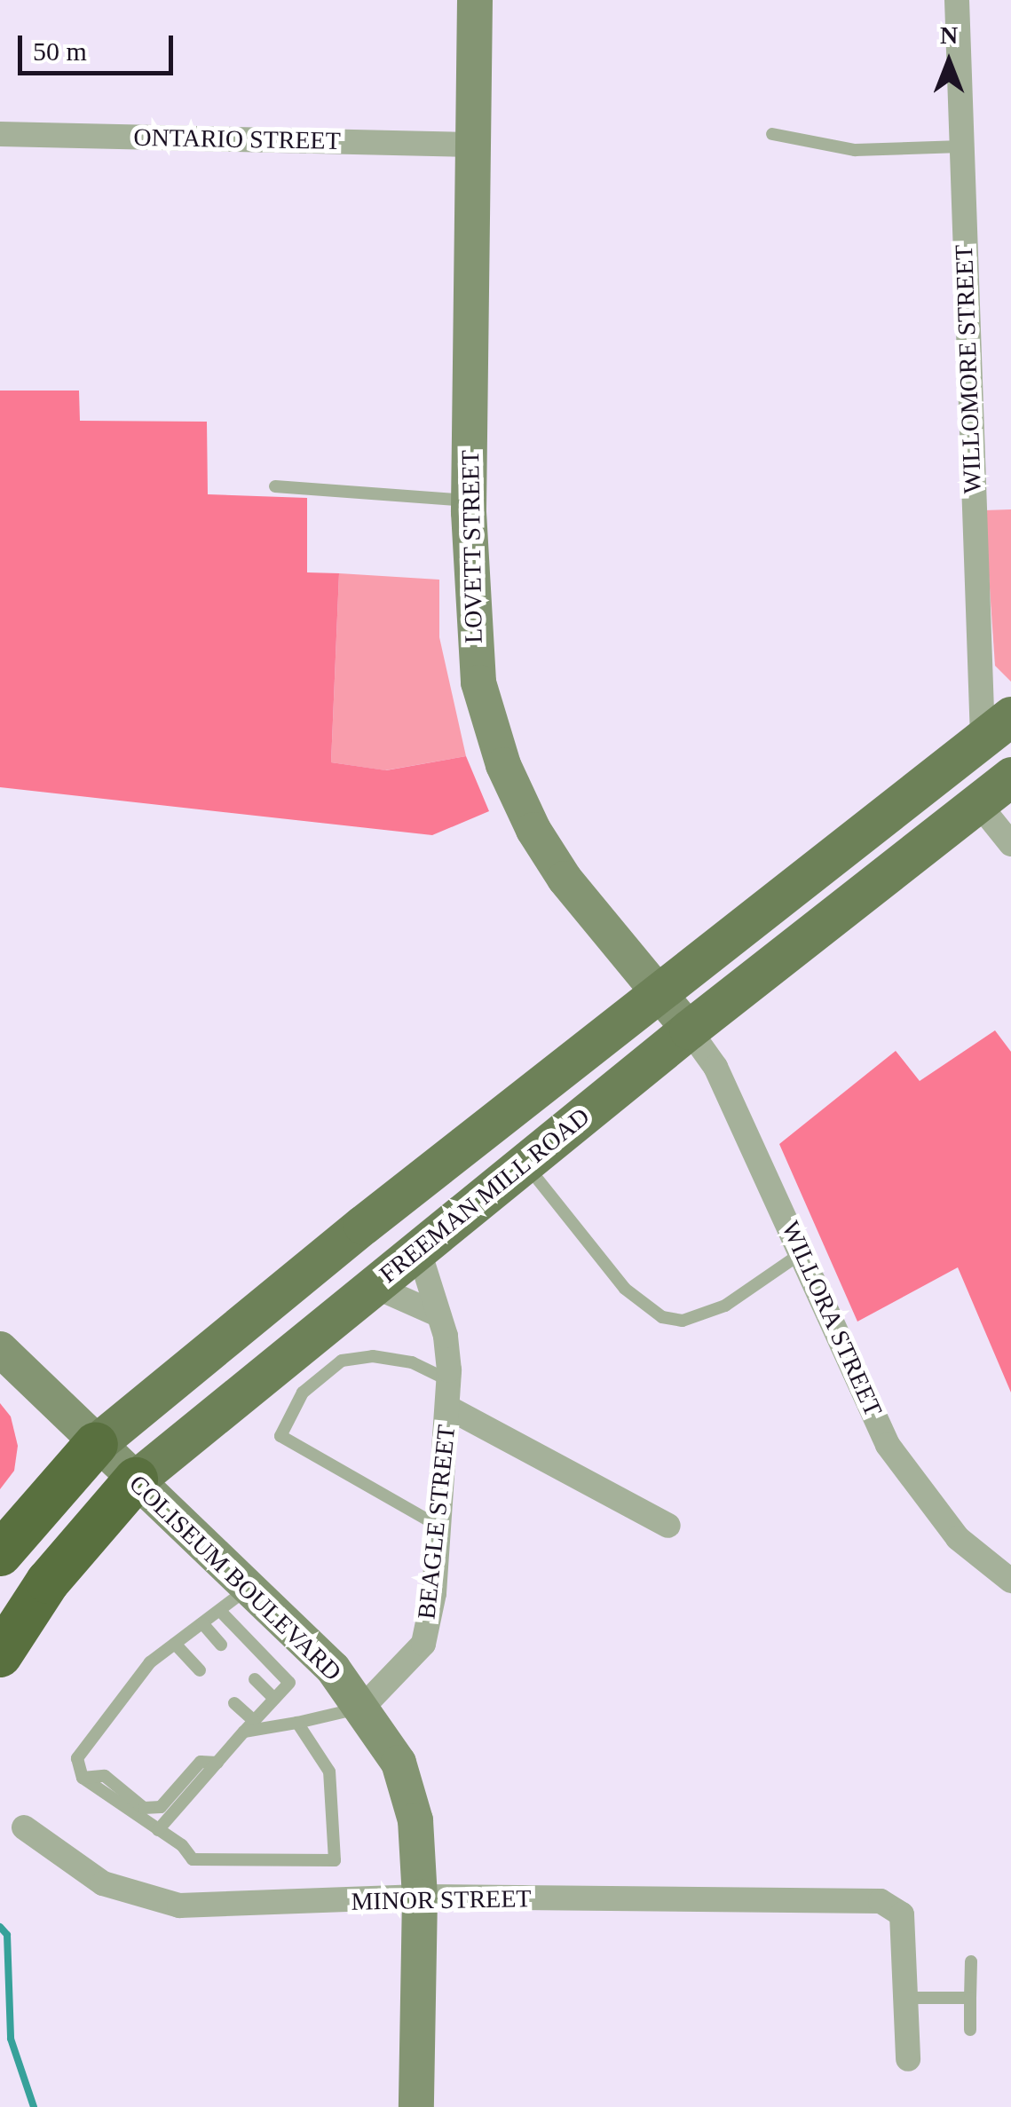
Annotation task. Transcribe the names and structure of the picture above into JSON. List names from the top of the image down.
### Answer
{
  "streets": {
    "highway": ["FREEMAN MILL ROAD"],
    "street": [
      "ONTARIO STREET",
      "WILLOMORE STREET",
      "LOVETT STREET",
      "WILLORA STREET",
      "BEAGLE STREET",
      "COLISEUM BOULEVARD",
      "MINOR STREET"
    ]
  },
  "crossings": [
    ["ONTARIO STREET", "LOVETT STREET"],
    ["WILLOMORE STREET", "FREEMAN MILL ROAD"],
    ["LOVETT STREET", "FREEMAN MILL ROAD"],
    ["LOVETT STREET", "WILLORA STREET"],
    ["FREEMAN MILL ROAD", "WILLORA STREET"],
    ["FREEMAN MILL ROAD", "BEAGLE STREET"],
    ["FREEMAN MILL ROAD", "COLISEUM BOULEVARD"],
    ["BEAGLE STREET", "COLISEUM BOULEVARD"],
    ["COLISEUM BOULEVARD", "MINOR STREET"]
  ],
  "scale_bar": "50 m",
  "north": "top"
}
